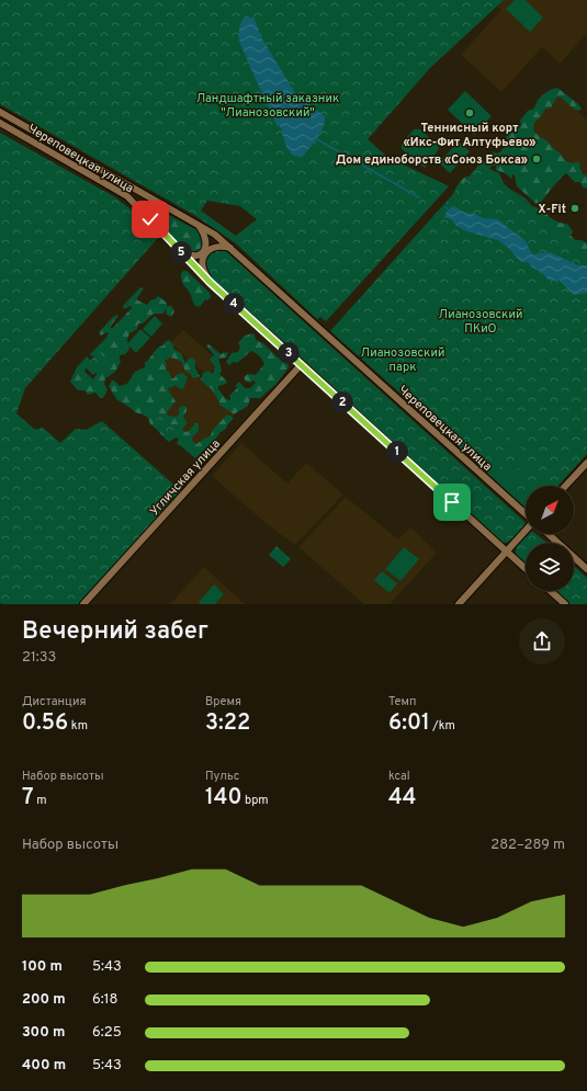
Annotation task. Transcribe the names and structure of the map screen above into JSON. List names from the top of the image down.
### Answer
{
  "streets": {
    "main road": ["Череповецкая улица", "Угличская улица"]
  },
  "crossings": [
    ["Череповецкая улица", "Угличская улица"]
  ],
  "parks": ["Ландшафтный заказник \"Лианозовский\"", "Лианозовский ПКиО", "Лианозовский парк"],
  "places": ["Теннисный корт «Икс-Фит Алтуфьево»", "Дом единоборств «Союз Бокса»", "X-Fit"],
  "north": "top right",
  "page": {
    "pins": [
      "5",
      "4",
      "3",
      "2",
      "1"
    ],
    "heading": ["Вечерний забег", "21:33"],
    "stats": [
      ["Дистанция", "0.56 km"],
      ["Время", "3:22"],
      ["Темп", "6:01 /km"],
      ["Набор высоты", "7 m"],
      ["Пульс", "140 bpm"],
      ["kcal", "44"]
    ],
    "chart": ["Набор высоты", "282–289 m"],
    "list": [
      {
        "name": "100 m",
        "note": "5:43"
      },
      {
        "name": "200 m",
        "note": "6:18"
      },
      {
        "name": "300 m",
        "note": "6:25"
      },
      {
        "name": "400 m",
        "note": "5:43"
      }
    ]
  }
}
